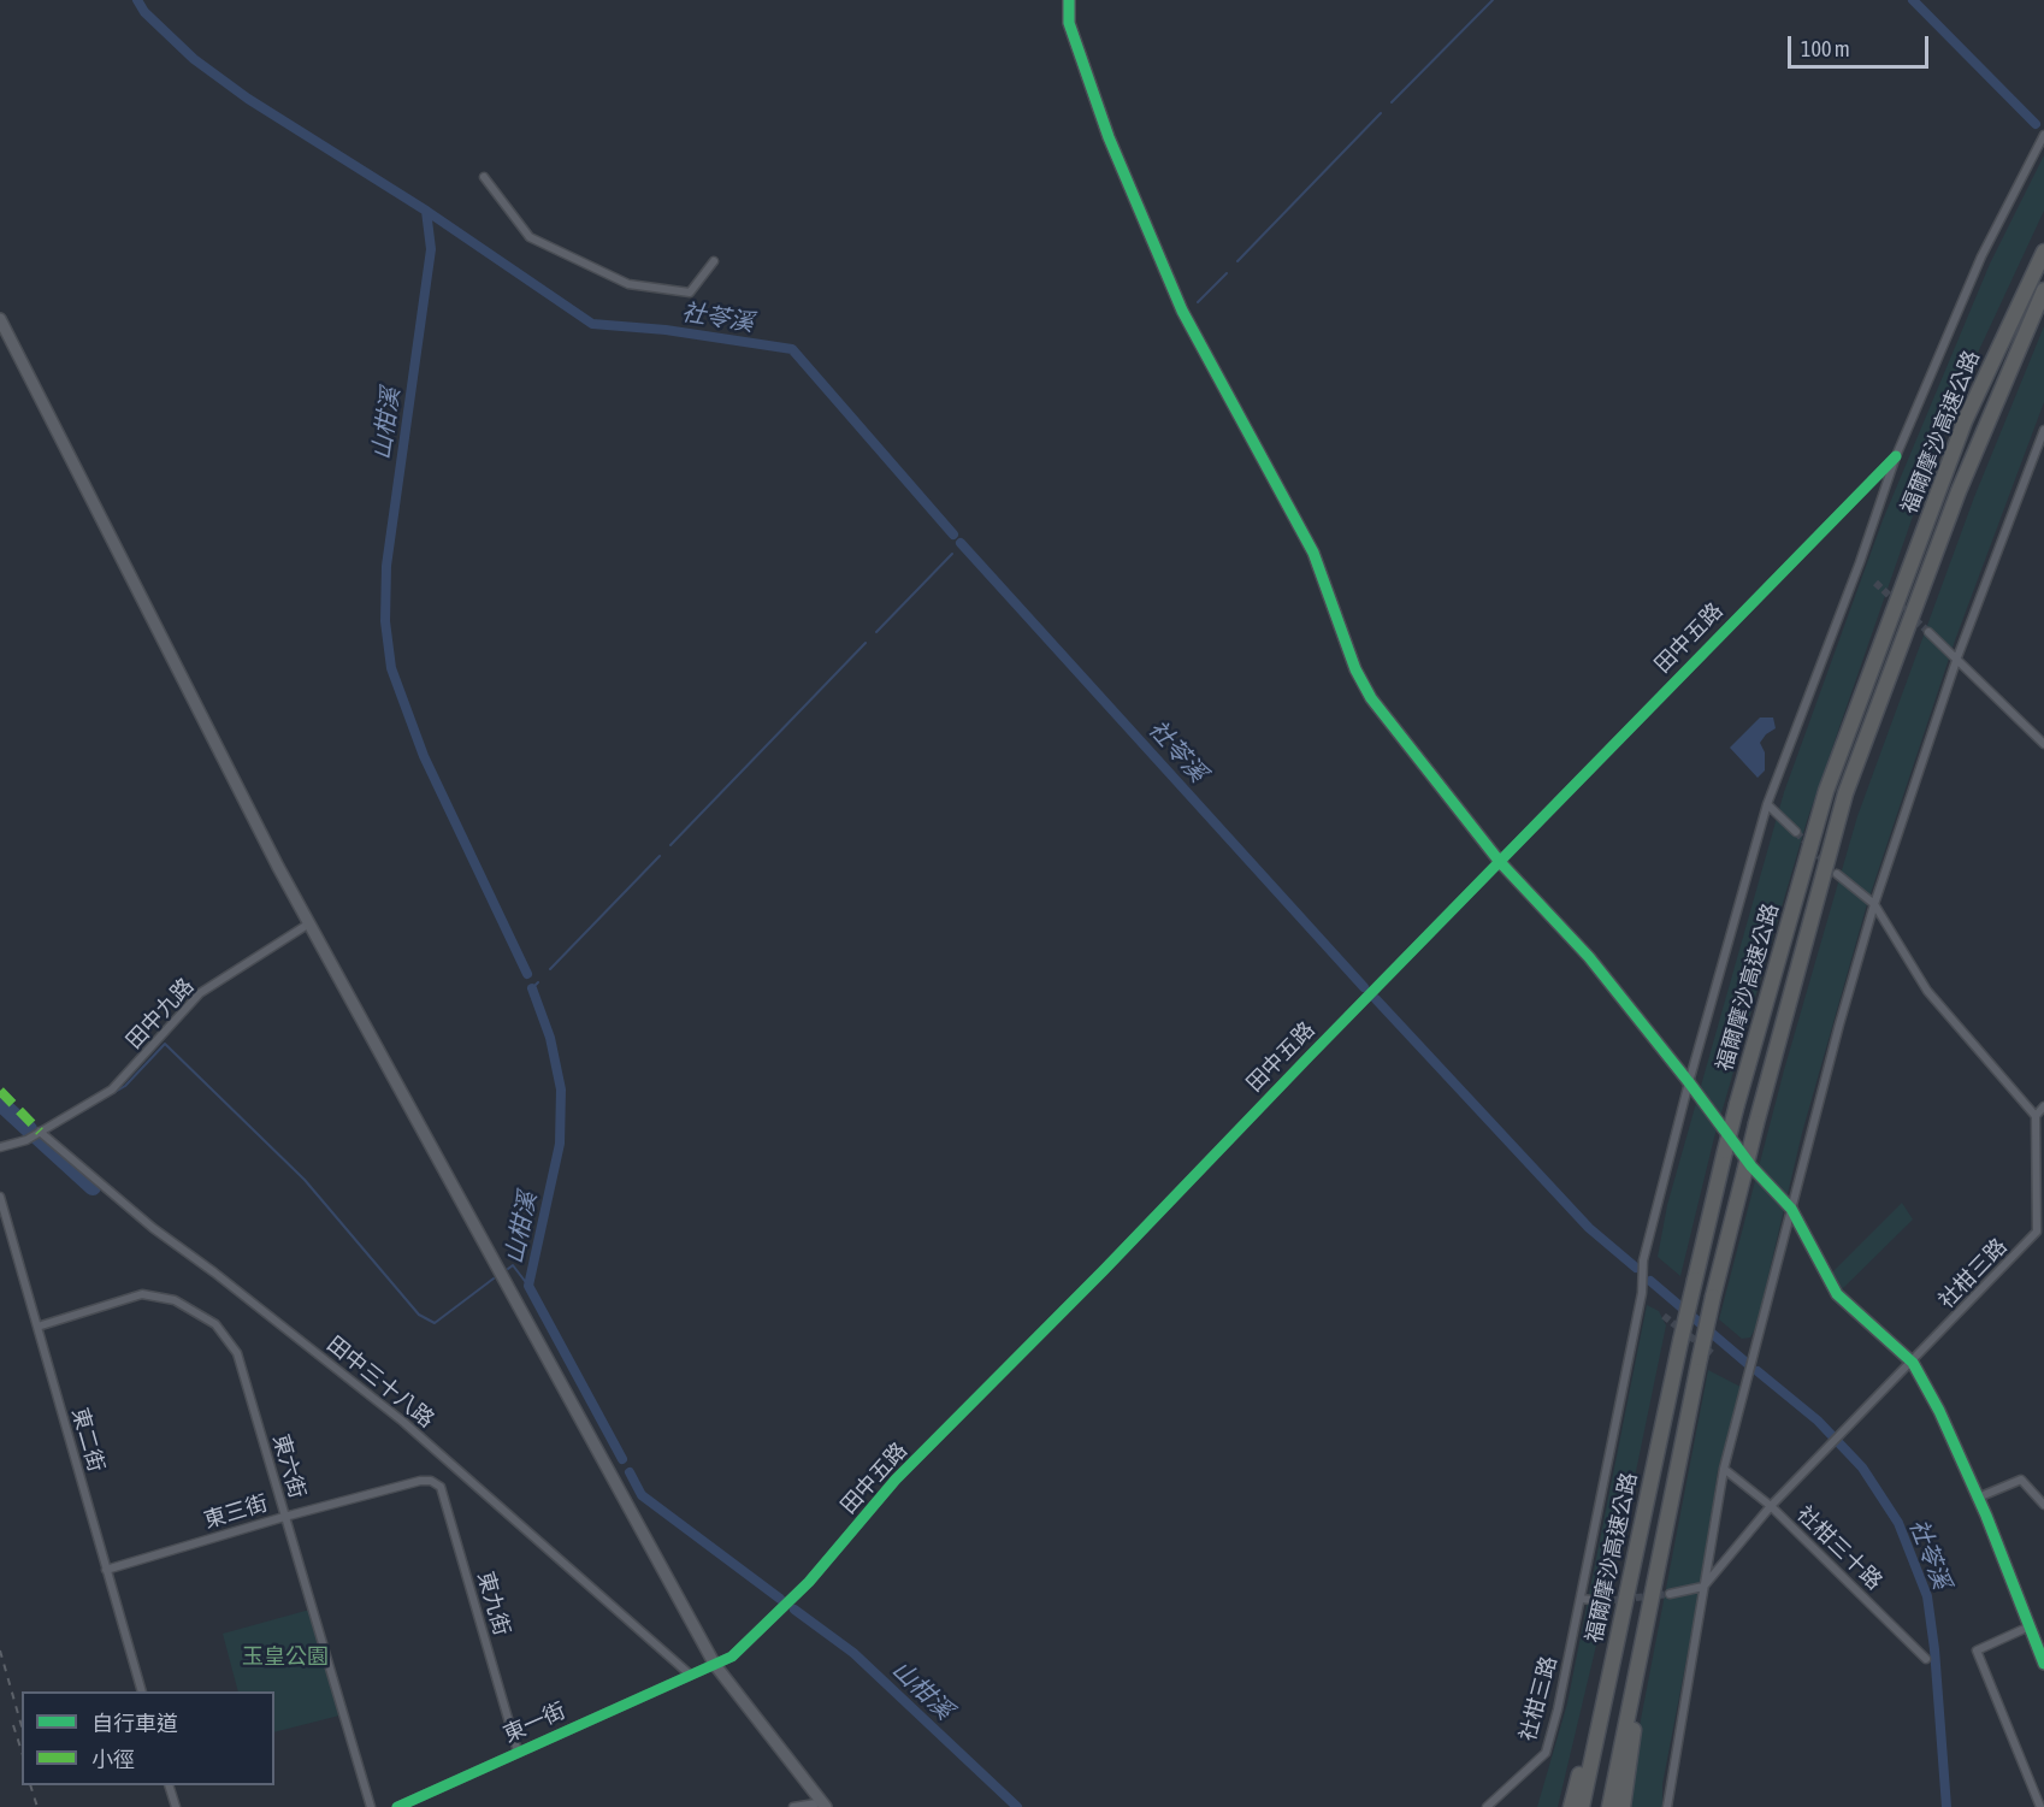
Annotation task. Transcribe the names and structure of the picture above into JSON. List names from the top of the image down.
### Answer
{
  "streets": {
    "highway": ["福爾摩沙高速公路"],
    "street": [
      "田中五路",
      "田中九路",
      "社柑三路",
      "田中三十八路",
      "東二街",
      "東六街",
      "東三街",
      "社柑三十路",
      "東九街",
      "東一街"
    ]
  },
  "crossings": [
    ["田中五路", "社柑三路"],
    ["田中五路", "田中三十八路"],
    ["田中五路", "東一街"],
    ["田中九路", "田中三十八路"],
    ["社柑三路", "社柑三十路"],
    ["田中三十八路", "東一街"],
    ["東二街", "東六街"],
    ["東二街", "東三街"],
    ["東六街", "東三街"],
    ["東三街", "東九街"],
    ["東九街", "東一街"]
  ],
  "water": ["社苓溪", "山柑溪"],
  "parks": ["玉皇公園"],
  "legend": ["自行車道", "小徑"],
  "scale_bar": "100 m"
}
